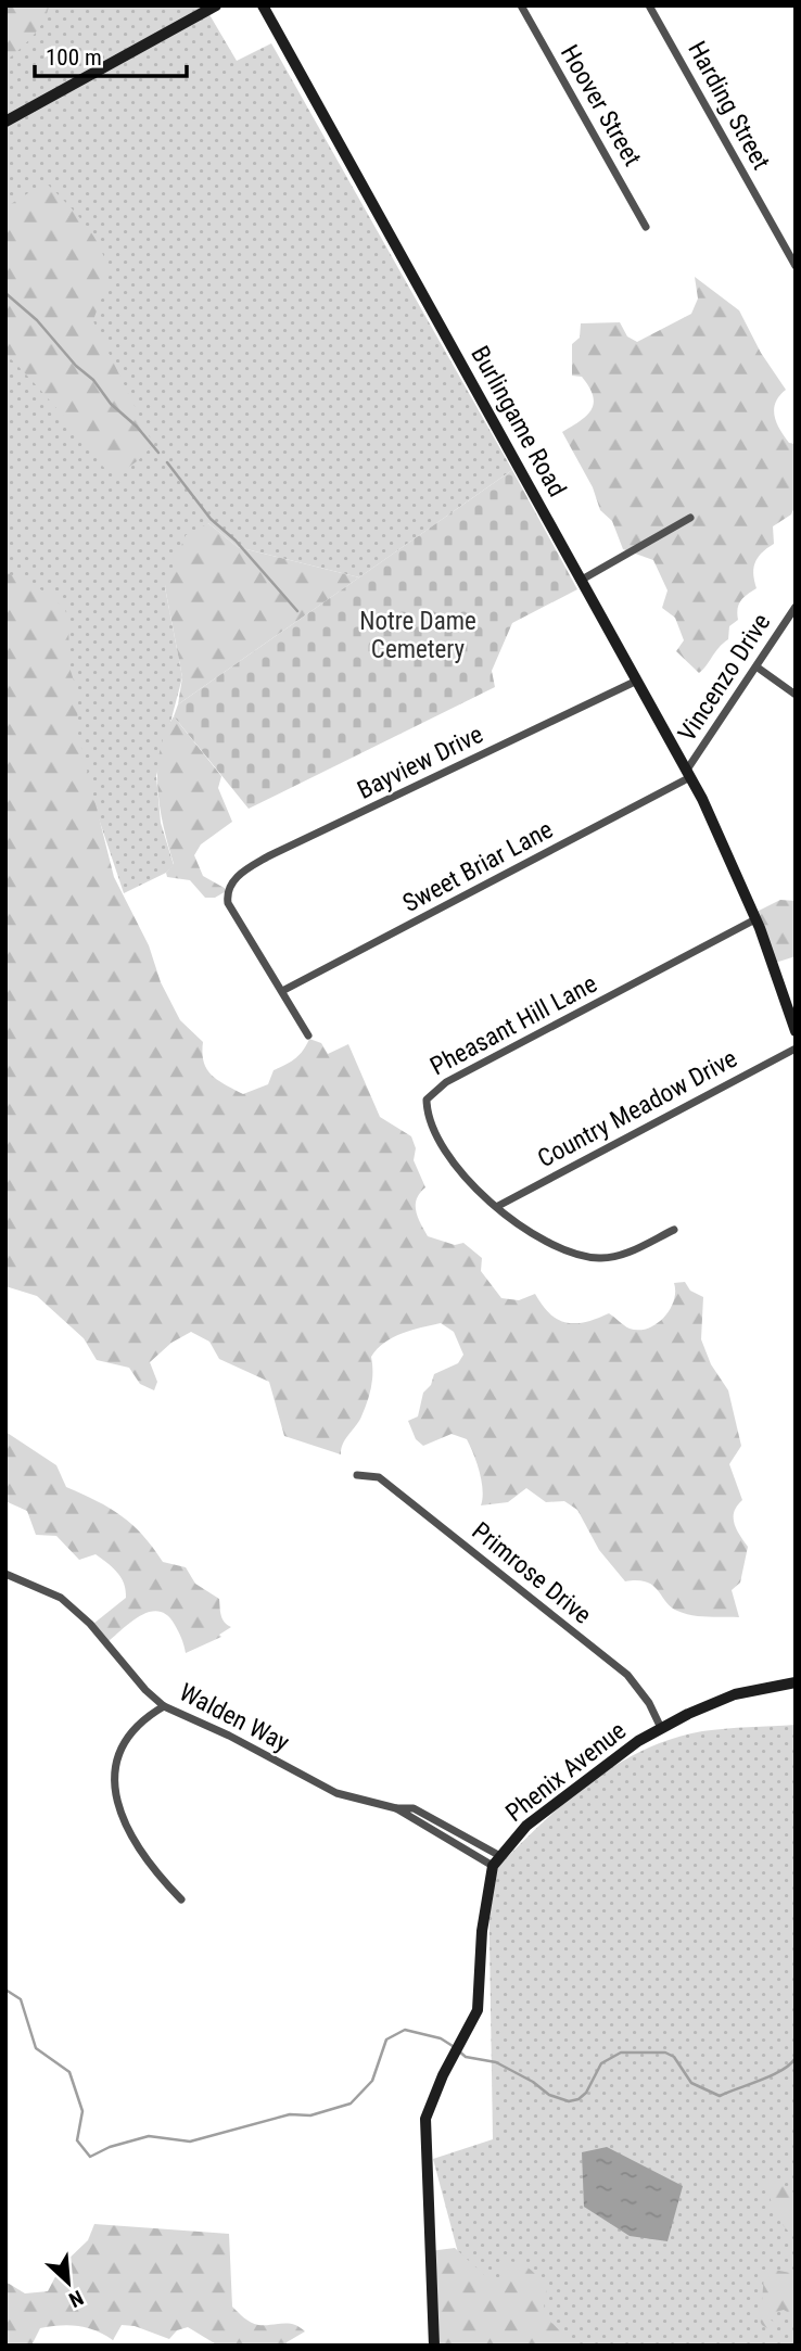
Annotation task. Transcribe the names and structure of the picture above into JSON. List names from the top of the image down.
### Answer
{
  "streets": {
    "street": [
      "Hoover Street",
      "Harding Street",
      "Burlingame Road",
      "Vincenzo Drive",
      "Bayview Drive",
      "Sweet Briar Lane",
      "Pheasant Hill Lane",
      "Country Meadow Drive",
      "Primrose Drive",
      "Walden Way",
      "Phenix Avenue"
    ]
  },
  "crossings": [
    ["Burlingame Road", "Vincenzo Drive"],
    ["Burlingame Road", "Bayview Drive"],
    ["Burlingame Road", "Sweet Briar Lane"],
    ["Burlingame Road", "Pheasant Hill Lane"],
    ["Vincenzo Drive", "Sweet Briar Lane"],
    ["Bayview Drive", "Sweet Briar Lane"],
    ["Pheasant Hill Lane", "Country Meadow Drive"],
    ["Primrose Drive", "Phenix Avenue"],
    ["Walden Way", "Phenix Avenue"]
  ],
  "parks": ["Notre Dame Cemetery"],
  "scale_bar": "100 m",
  "north": "bottom right"
}
